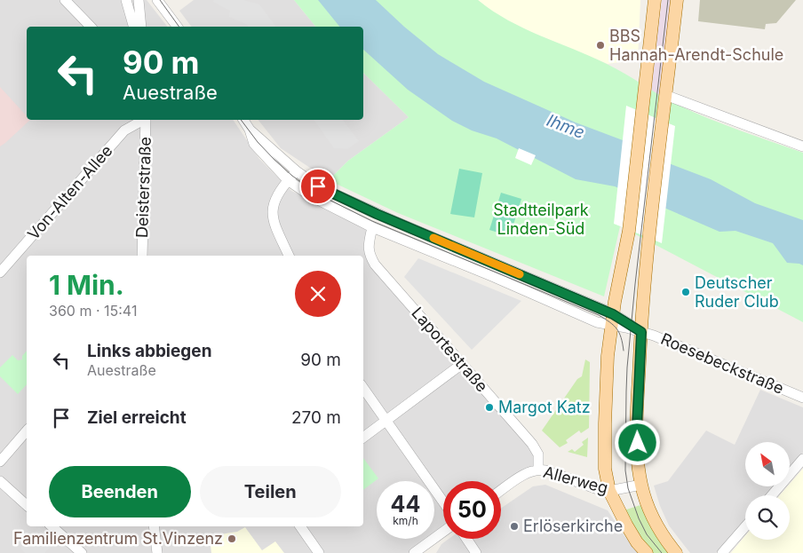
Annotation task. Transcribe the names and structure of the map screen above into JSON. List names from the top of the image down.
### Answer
{
  "streets": {
    "street": [
      "Deisterstraße",
      "Von-Alten-Allee",
      "Laportestraße",
      "Roesebeckstraße",
      "Allerweg"
    ]
  },
  "crossings": [
    ["Laportestraße", "Allerweg"]
  ],
  "water": ["Ihme"],
  "parks": ["Stadtteilpark Linden-Süd"],
  "places": [
    "BBS Hannah-Arendt-Schule",
    "Deutscher Ruder Club",
    "Margot Katz",
    "Erlöserkirche",
    "Familienzentrum St.Vinzenz"
  ],
  "north": "top left",
  "page": {
    "turn": ["90 m", "Auestraße"],
    "heading": ["1 Min.", "360 m · 15:41"],
    "list": [
      {
        "name": "Links abbiegen",
        "note": "Auestraße",
        "value": "90 m"
      },
      {
        "name": "Ziel erreicht",
        "value": "270 m"
      }
    ],
    "buttons": ["Beenden", "Teilen"],
    "speed": "44 km/h",
    "limit": "50"
  }
}
